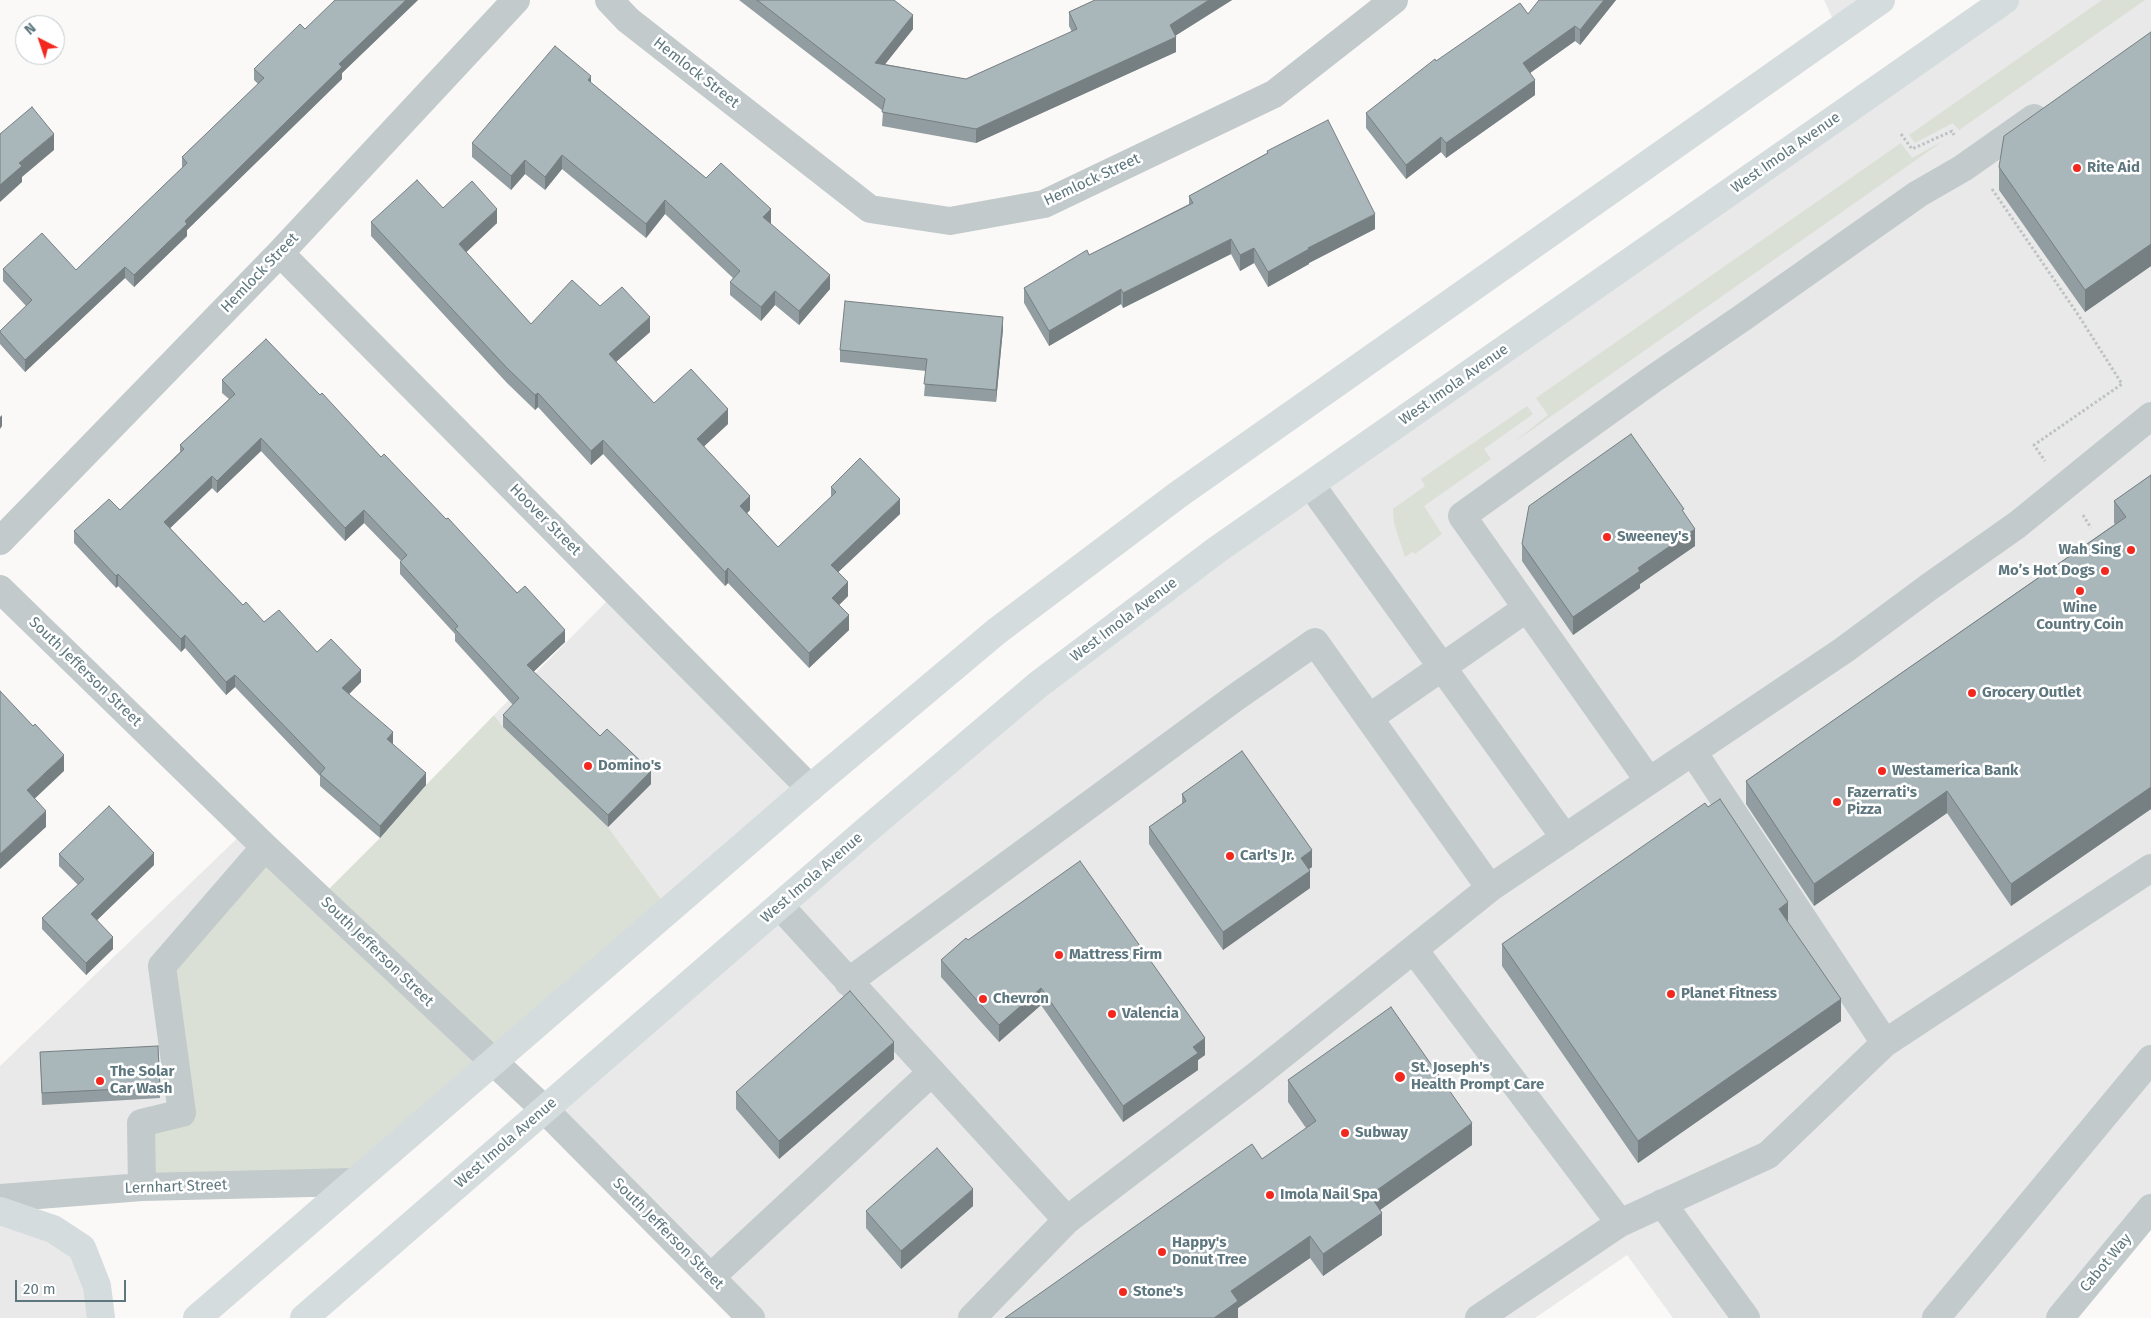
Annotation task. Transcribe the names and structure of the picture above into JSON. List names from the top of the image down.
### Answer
{
  "streets": {
    "main road": ["West Imola Avenue"],
    "street": [
      "Hemlock Street",
      "Hoover Street",
      "South Jefferson Street",
      "Lernhart Street",
      "Cabot Way"
    ]
  },
  "crossings": [
    ["Hemlock Street", "Hoover Street"],
    ["West Imola Avenue", "South Jefferson Street"]
  ],
  "places": [
    "Rite Aid",
    "Sweeney's",
    "Wah Sing",
    "Mo’s Hot Dogs",
    "Wine Country Coin",
    "Grocery Outlet",
    "Domino's",
    "Westamerica Bank",
    "Fazerrati's Pizza",
    "Carl's Jr.",
    "Mattress Firm",
    "Planet Fitness",
    "Chevron",
    "Valencia",
    "St. Joseph's Health Prompt Care",
    "The Solar Car Wash",
    "Subway",
    "Imola Nail Spa",
    "Happy's Donut Tree",
    "Stone's"
  ],
  "scale_bar": "20 m",
  "north": "top left"
}
